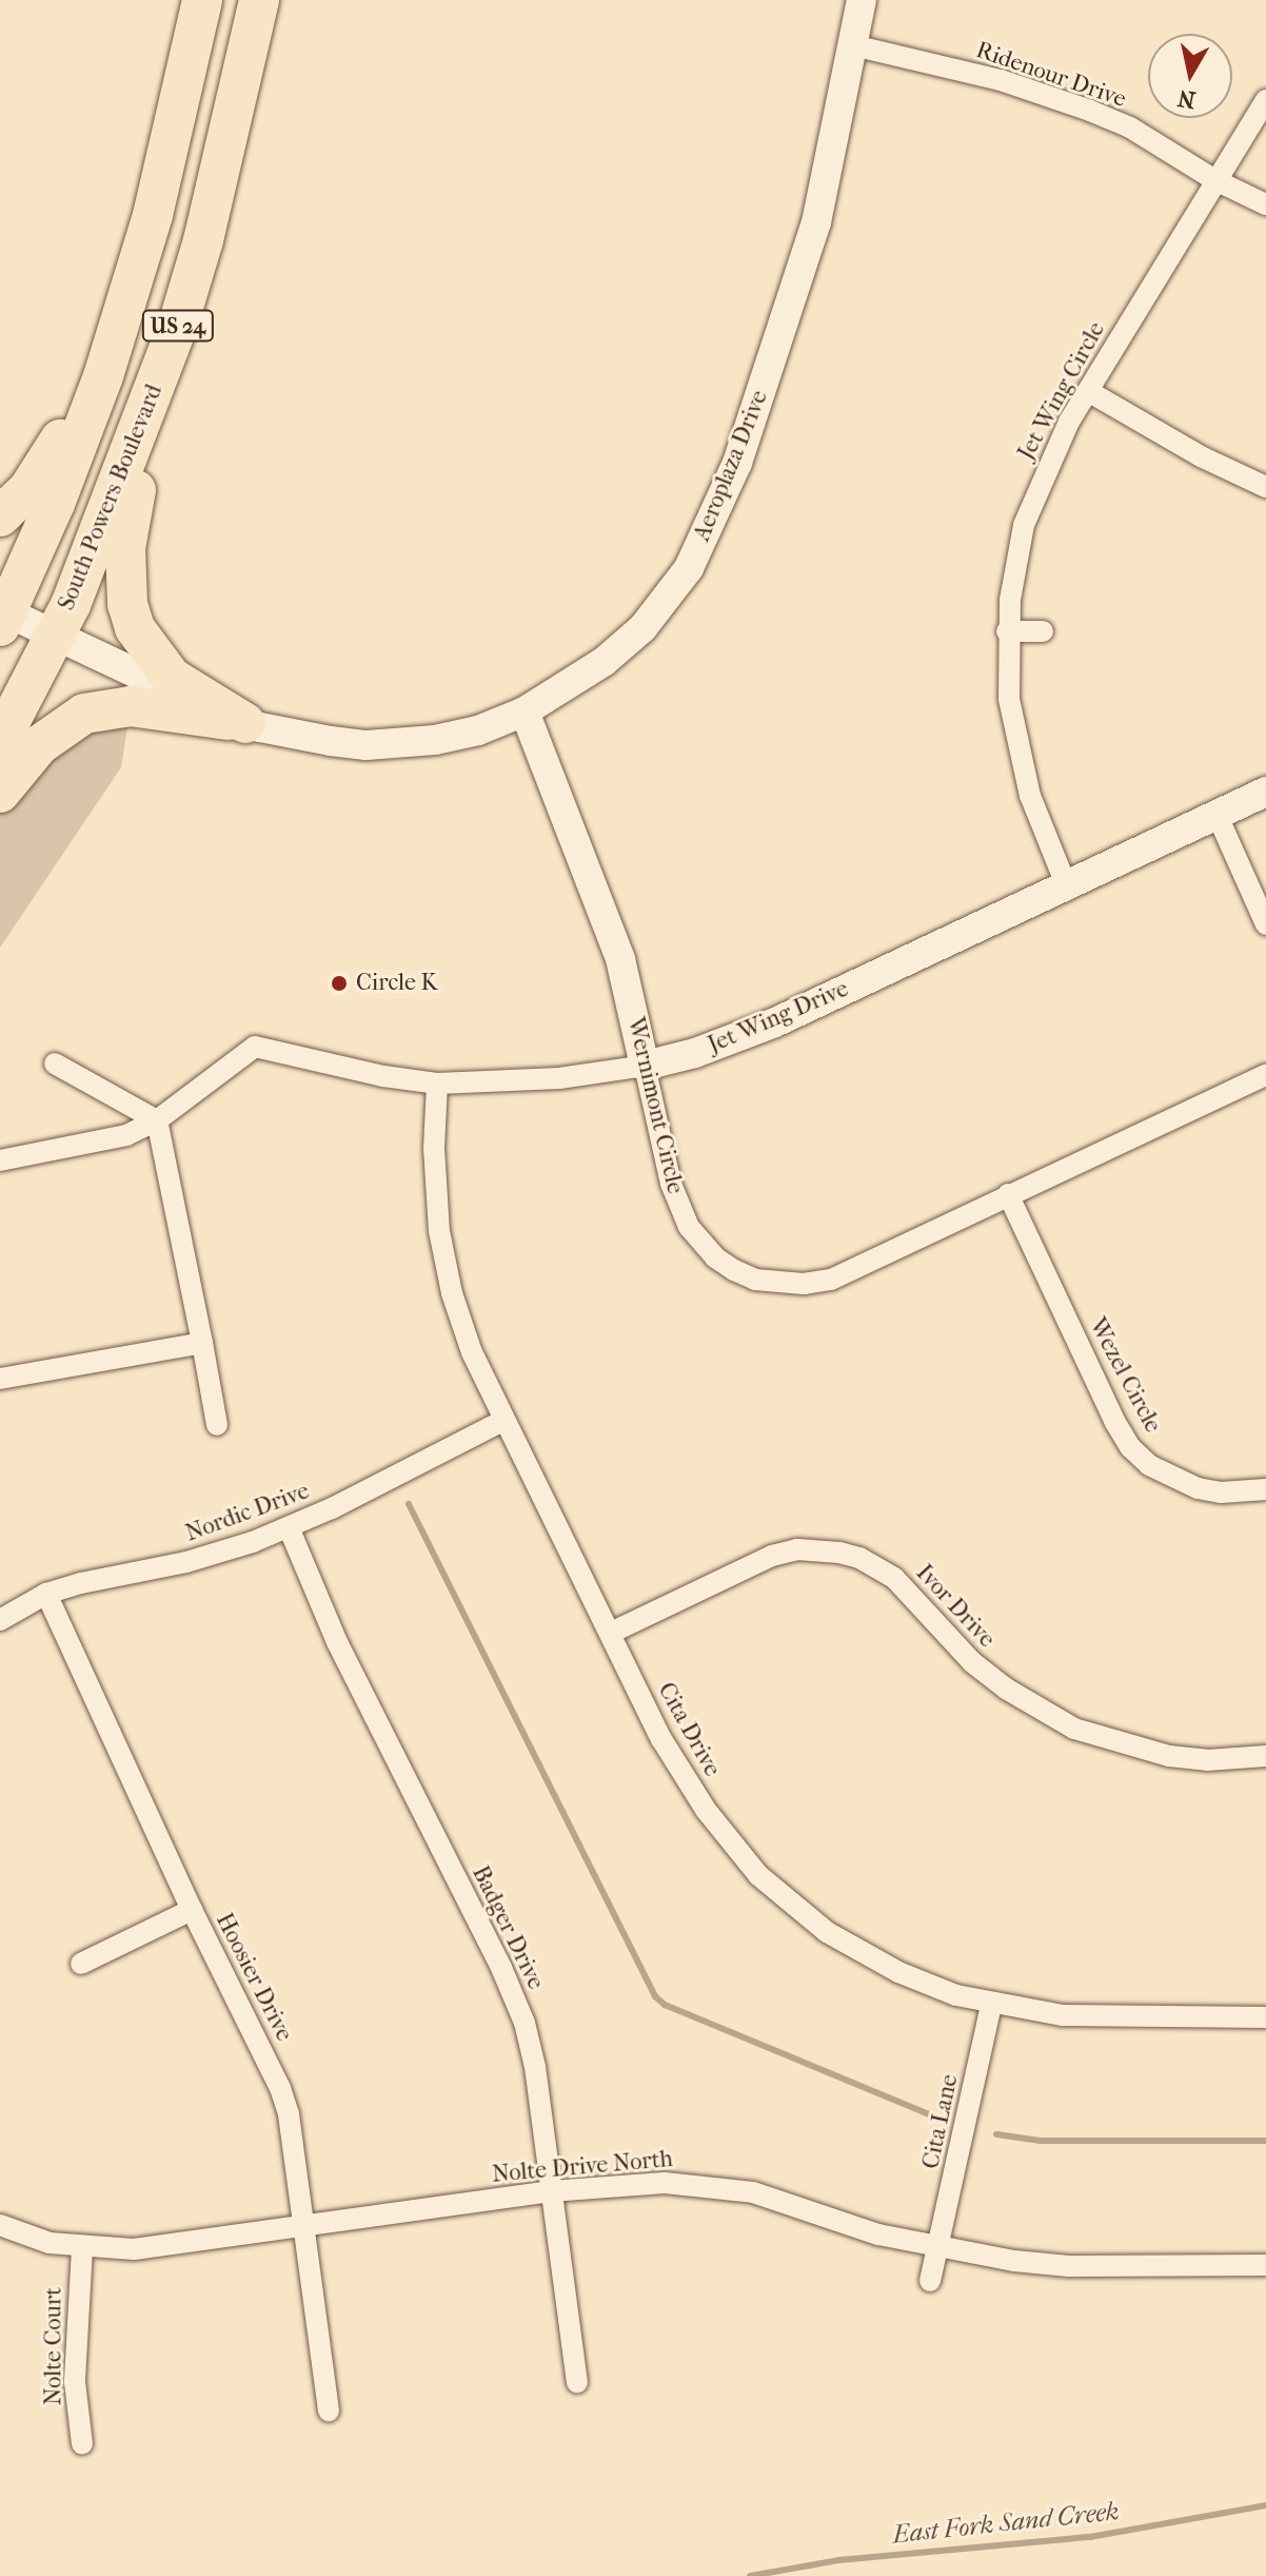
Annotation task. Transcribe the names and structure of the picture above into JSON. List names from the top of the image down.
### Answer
{
  "streets": {
    "highway": ["US 24", "South Powers Boulevard"],
    "main road": ["Aeroplaza Drive", "Jet Wing Drive", "Wernimont Circle"],
    "street": [
      "Ridenour Drive",
      "Jet Wing Circle",
      "Wezel Circle",
      "Nordic Drive",
      "Ivor Drive",
      "Cita Drive",
      "Badger Drive",
      "Hoosier Drive",
      "Cita Lane",
      "Nolte Drive North",
      "Nolte Court"
    ]
  },
  "crossings": [
    ["Ridenour Drive", "Jet Wing Circle"],
    ["Ridenour Drive", "Aeroplaza Drive"],
    ["US 24", "Aeroplaza Drive"],
    ["Jet Wing Circle", "Jet Wing Drive"],
    ["Aeroplaza Drive", "South Powers Boulevard"],
    ["Aeroplaza Drive", "Wernimont Circle"],
    ["Jet Wing Drive", "Wernimont Circle"],
    ["Jet Wing Drive", "Cita Drive"],
    ["Wernimont Circle", "Wezel Circle"],
    ["Nordic Drive", "Cita Drive"],
    ["Nordic Drive", "Badger Drive"],
    ["Nordic Drive", "Hoosier Drive"],
    ["Ivor Drive", "Cita Drive"],
    ["Cita Drive", "Cita Lane"],
    ["Badger Drive", "Nolte Drive North"],
    ["Hoosier Drive", "Nolte Drive North"],
    ["Cita Lane", "Nolte Drive North"],
    ["Nolte Drive North", "Nolte Court"]
  ],
  "water": ["East Fork Sand Creek"],
  "places": ["Circle K"],
  "north": "bottom"
}
